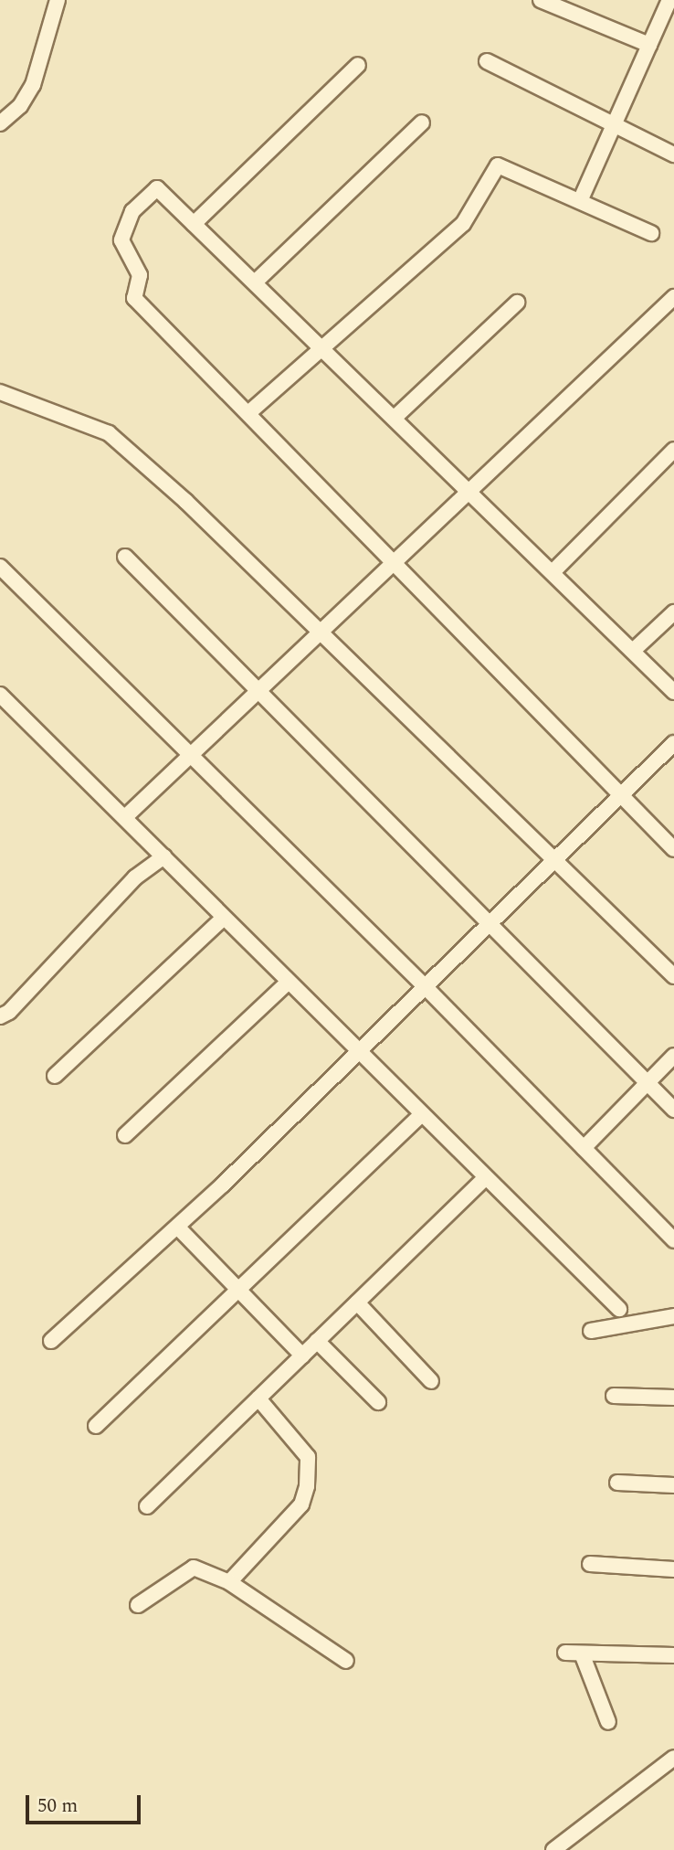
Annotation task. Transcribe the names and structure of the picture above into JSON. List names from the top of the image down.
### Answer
{
  "scale_bar": "50 m"
}
